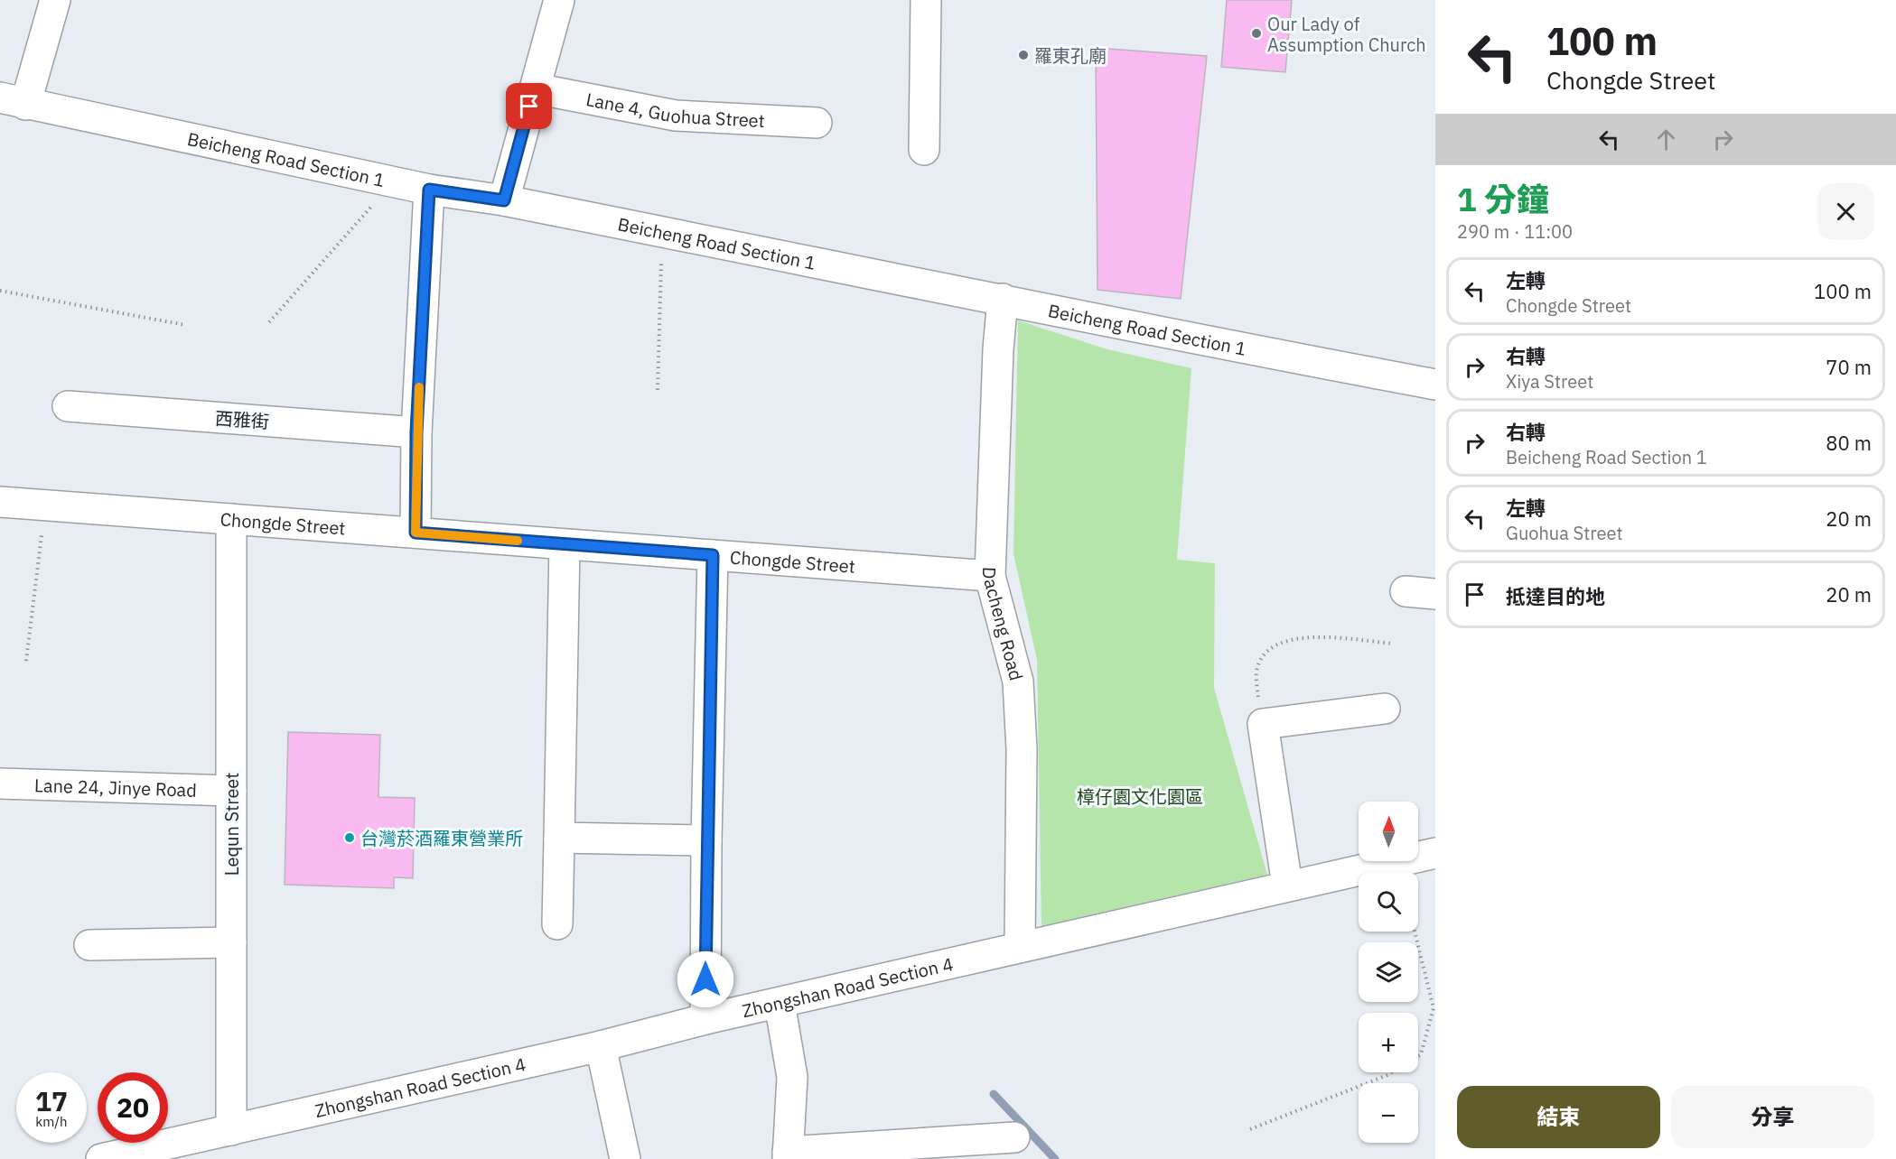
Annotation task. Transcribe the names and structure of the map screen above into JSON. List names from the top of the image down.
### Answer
{
  "streets": {
    "street": [
      "Lane 4, Guohua Street",
      "Beicheng Road Section 1",
      "西雅街",
      "Chongde Street",
      "Dacheng Road",
      "Lane 24, Jinye Road",
      "Lequn Street",
      "Zhongshan Road Section 4"
    ]
  },
  "crossings": [
    ["Beicheng Road Section 1", "Dacheng Road"],
    ["Chongde Street", "Dacheng Road"],
    ["Chongde Street", "Lequn Street"],
    ["Dacheng Road", "Zhongshan Road Section 4"],
    ["Lane 24, Jinye Road", "Lequn Street"],
    ["Lequn Street", "Zhongshan Road Section 4"]
  ],
  "parks": ["樟仔園文化園區"],
  "places": ["Our Lady of Assumption Church", "羅東孔廟", "台灣菸酒羅東營業所"],
  "north": "top",
  "page": {
    "turn": ["100 m", "Chongde Street"],
    "heading": ["1 分鐘", "290 m · 11:00"],
    "list": [
      {
        "name": "左轉",
        "note": "Chongde Street",
        "value": "100 m"
      },
      {
        "name": "右轉",
        "note": "Xiya Street",
        "value": "70 m"
      },
      {
        "name": "右轉",
        "note": "Beicheng Road Section 1",
        "value": "80 m"
      },
      {
        "name": "左轉",
        "note": "Guohua Street",
        "value": "20 m"
      },
      {
        "name": "抵達目的地",
        "value": "20 m"
      }
    ],
    "map_buttons": ["+", "−"],
    "speed": "17 km/h",
    "limit": "20",
    "buttons": ["結束", "分享"]
  }
}
